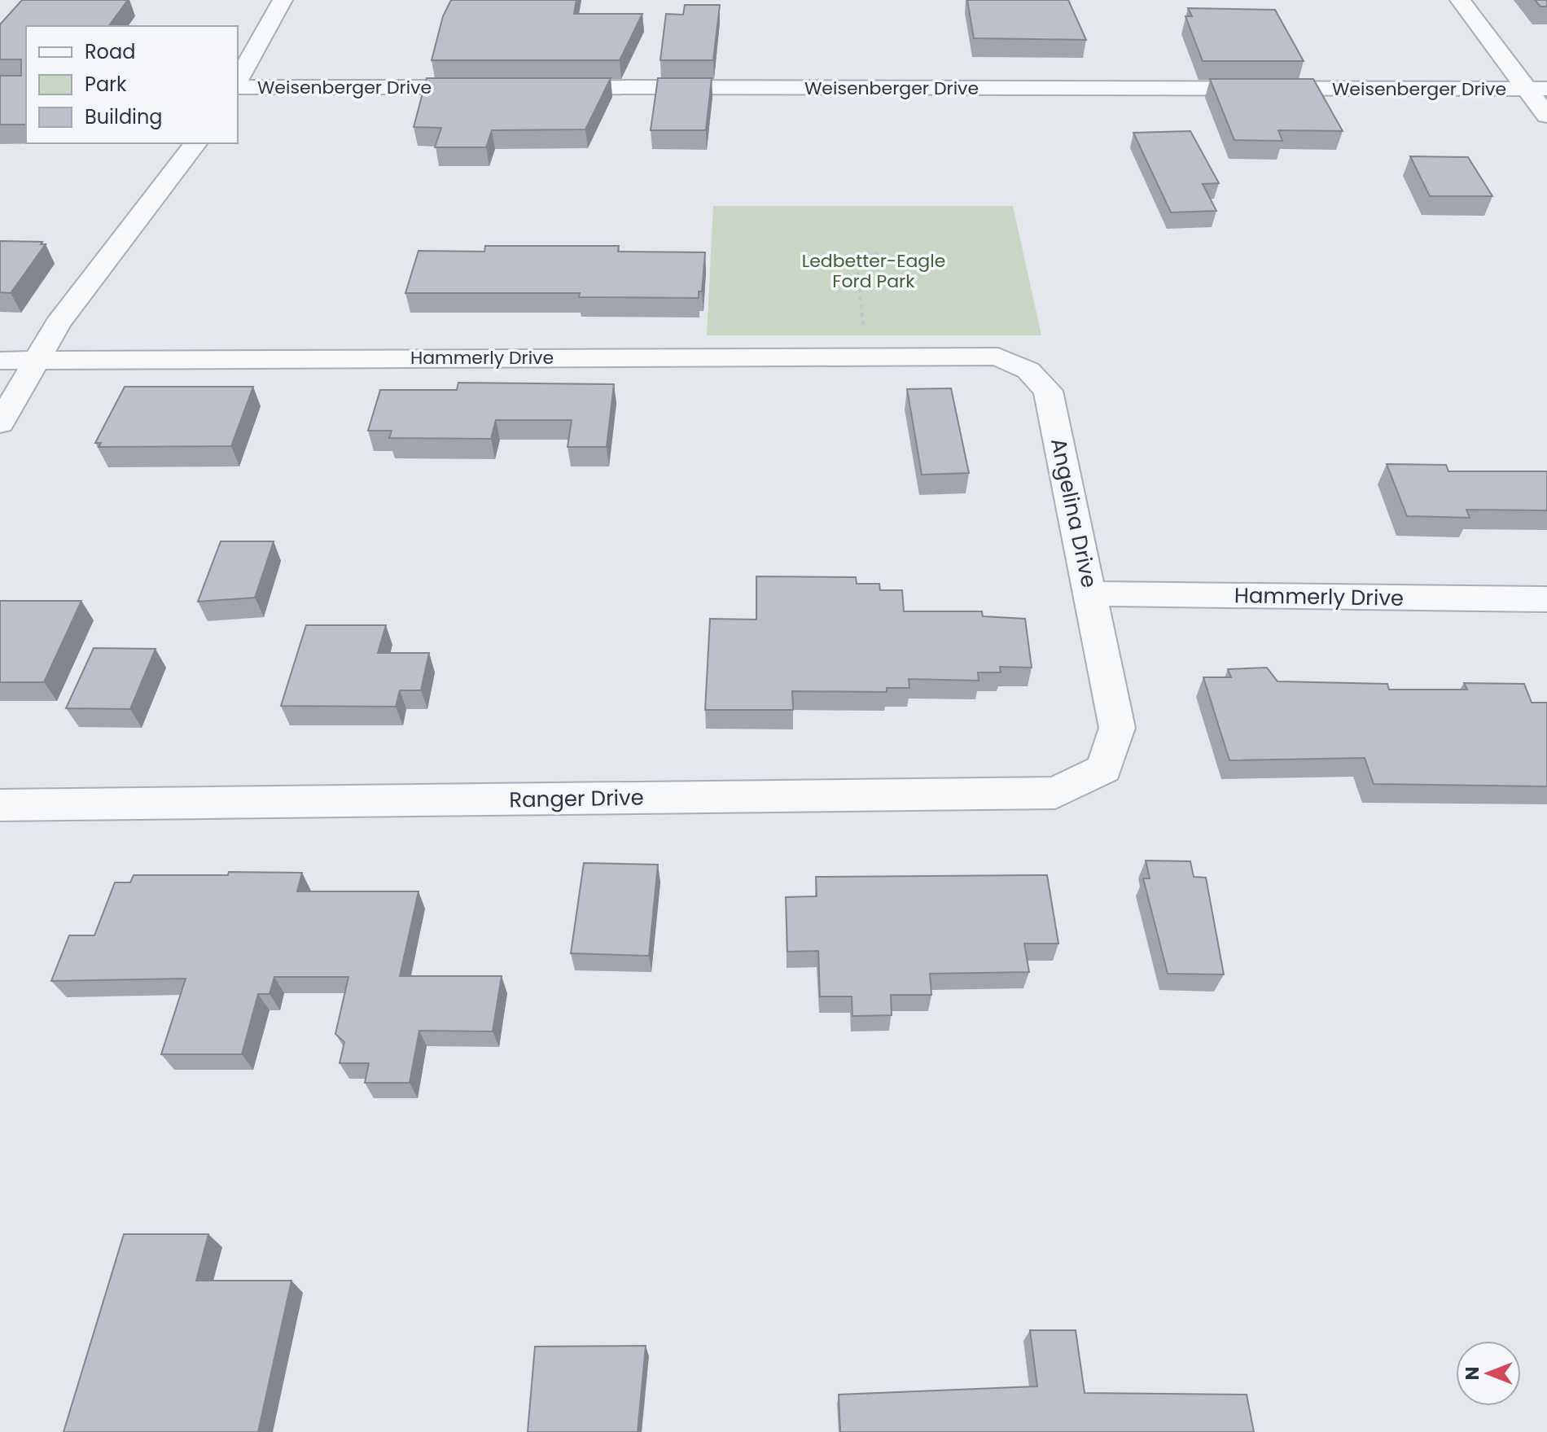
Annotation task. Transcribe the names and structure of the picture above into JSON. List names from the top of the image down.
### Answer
{
  "streets": {
    "street": [
      "Weisenberger Drive",
      "Hammerly Drive",
      "Angelina Drive",
      "Ranger Drive"
    ]
  },
  "crossings": [
    ["Hammerly Drive", "Angelina Drive"],
    ["Angelina Drive", "Ranger Drive"]
  ],
  "parks": ["Ledbetter-Eagle Ford Park"],
  "legend": ["Road", "Park", "Building"],
  "north": "left"
}
